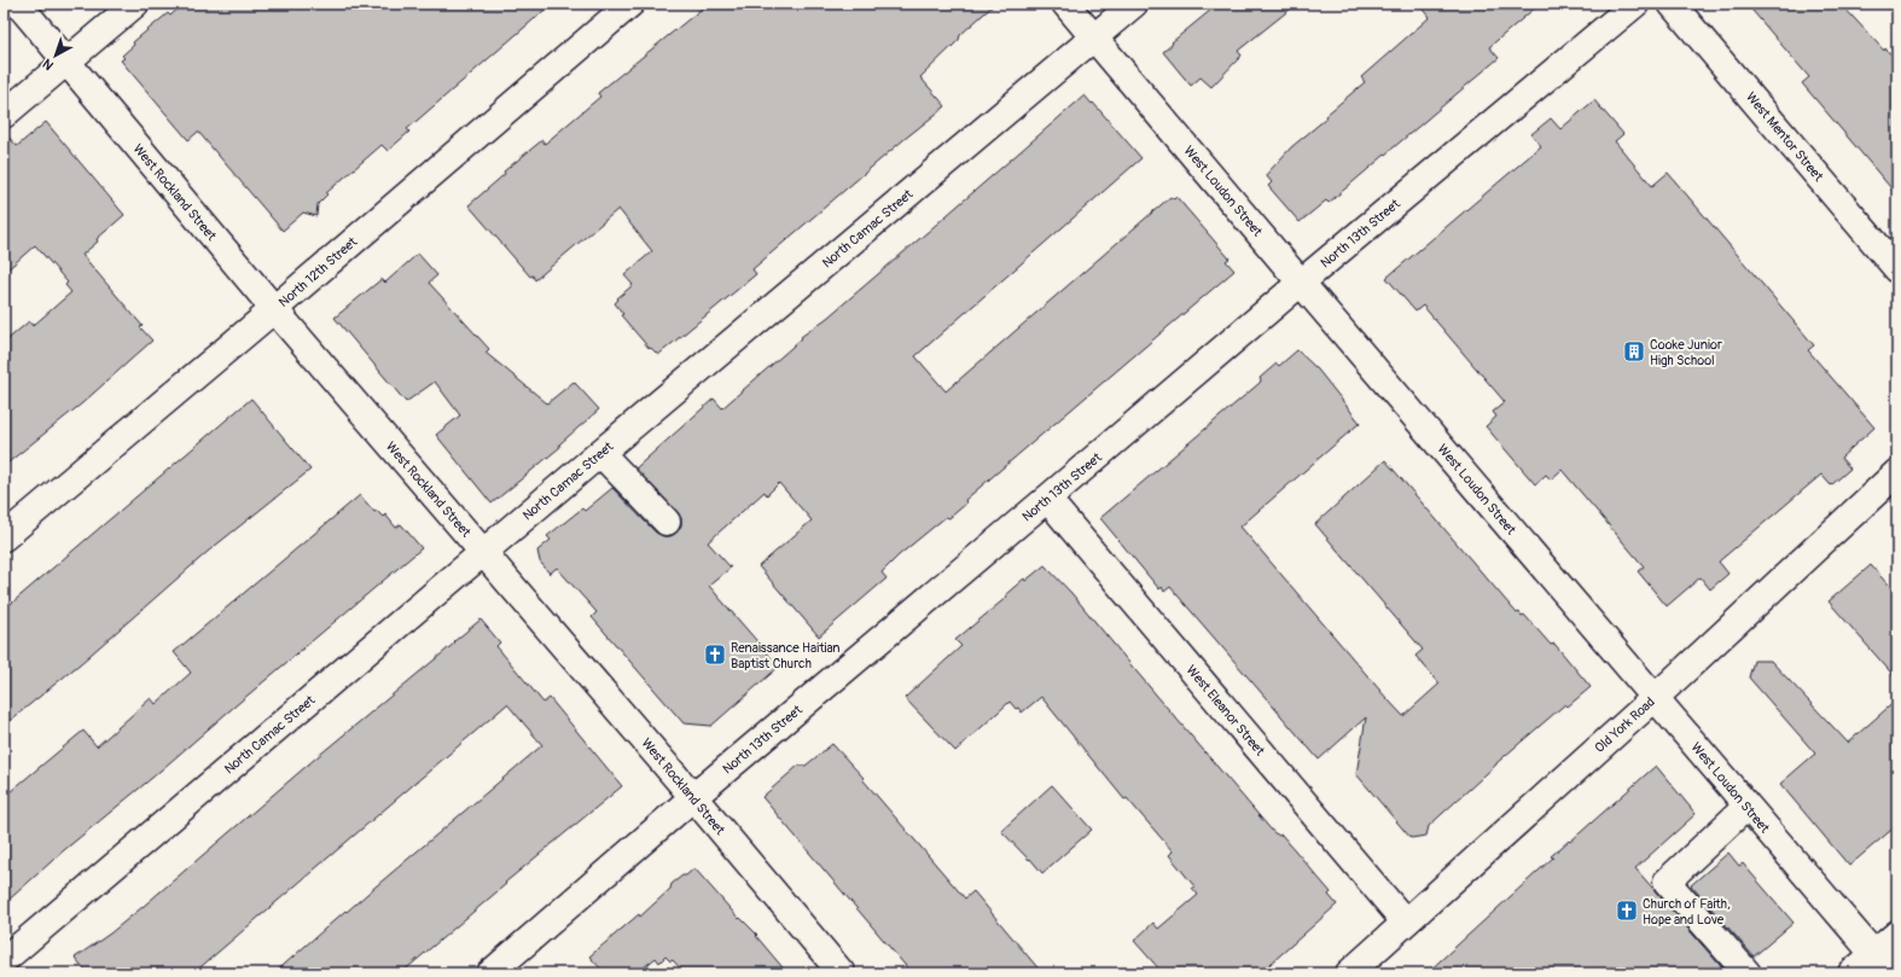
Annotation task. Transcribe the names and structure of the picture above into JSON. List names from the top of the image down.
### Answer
{
  "streets": {
    "street": [
      "West Mentor Street",
      "West Loudon Street",
      "West Rockland Street",
      "North Camac Street",
      "North 13th Street",
      "North 12th Street",
      "West Eleanor Street",
      "Old York Road"
    ]
  },
  "crossings": [
    ["West Loudon Street", "North Camac Street"],
    ["West Loudon Street", "North 13th Street"],
    ["West Loudon Street", "Old York Road"],
    ["West Rockland Street", "North Camac Street"],
    ["West Rockland Street", "North 13th Street"],
    ["West Rockland Street", "North 12th Street"],
    ["North 13th Street", "West Eleanor Street"],
    ["West Eleanor Street", "Old York Road"]
  ],
  "places": {
    "building": ["Cooke Junior High School"],
    "church": ["Renaissance Haitian Baptist Church", "Church of Faith, Hope and Love"]
  },
  "north": "bottom left"
}
